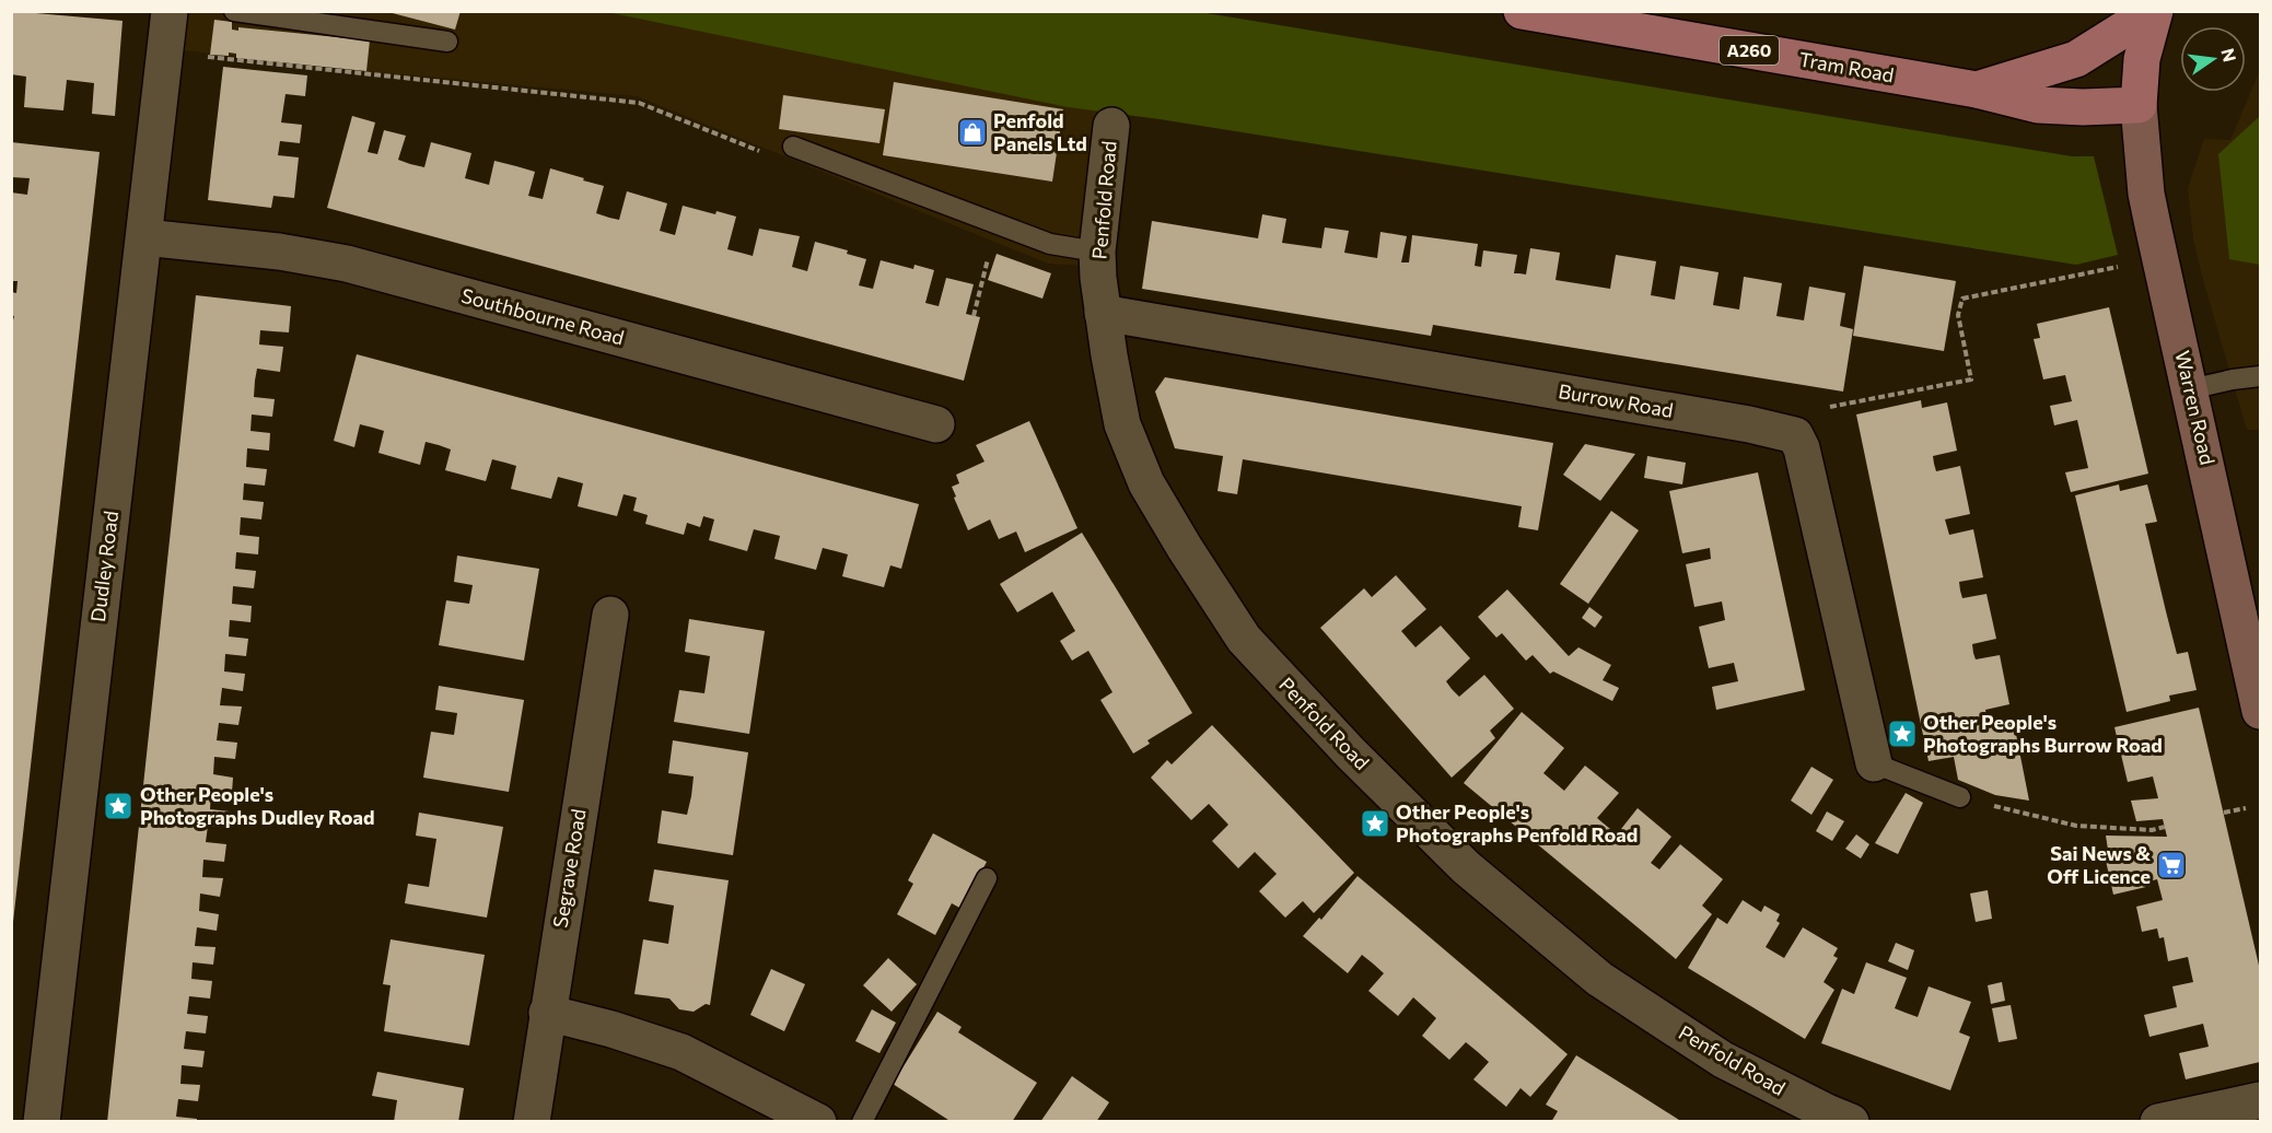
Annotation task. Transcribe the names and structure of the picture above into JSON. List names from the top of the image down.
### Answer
{
  "streets": {
    "main road": ["A260", "Tram Road"],
    "street": [
      "Penfold Road",
      "Southbourne Road",
      "Burrow Road",
      "Warren Road",
      "Dudley Road",
      "Segrave Road"
    ]
  },
  "crossings": [
    ["A260", "Tram Road"],
    ["A260", "Warren Road"],
    ["Tram Road", "Warren Road"],
    ["Penfold Road", "Burrow Road"],
    ["Southbourne Road", "Dudley Road"]
  ],
  "places": {
    "shop": ["Penfold Panels Ltd"],
    "place": ["Other People's Photographs Burrow Road", "Other People's Photographs Dudley Road", "Other People's Photographs Penfold Road"],
    "supermarket": ["Sai News & Off Licence"]
  },
  "north": "right"
}
